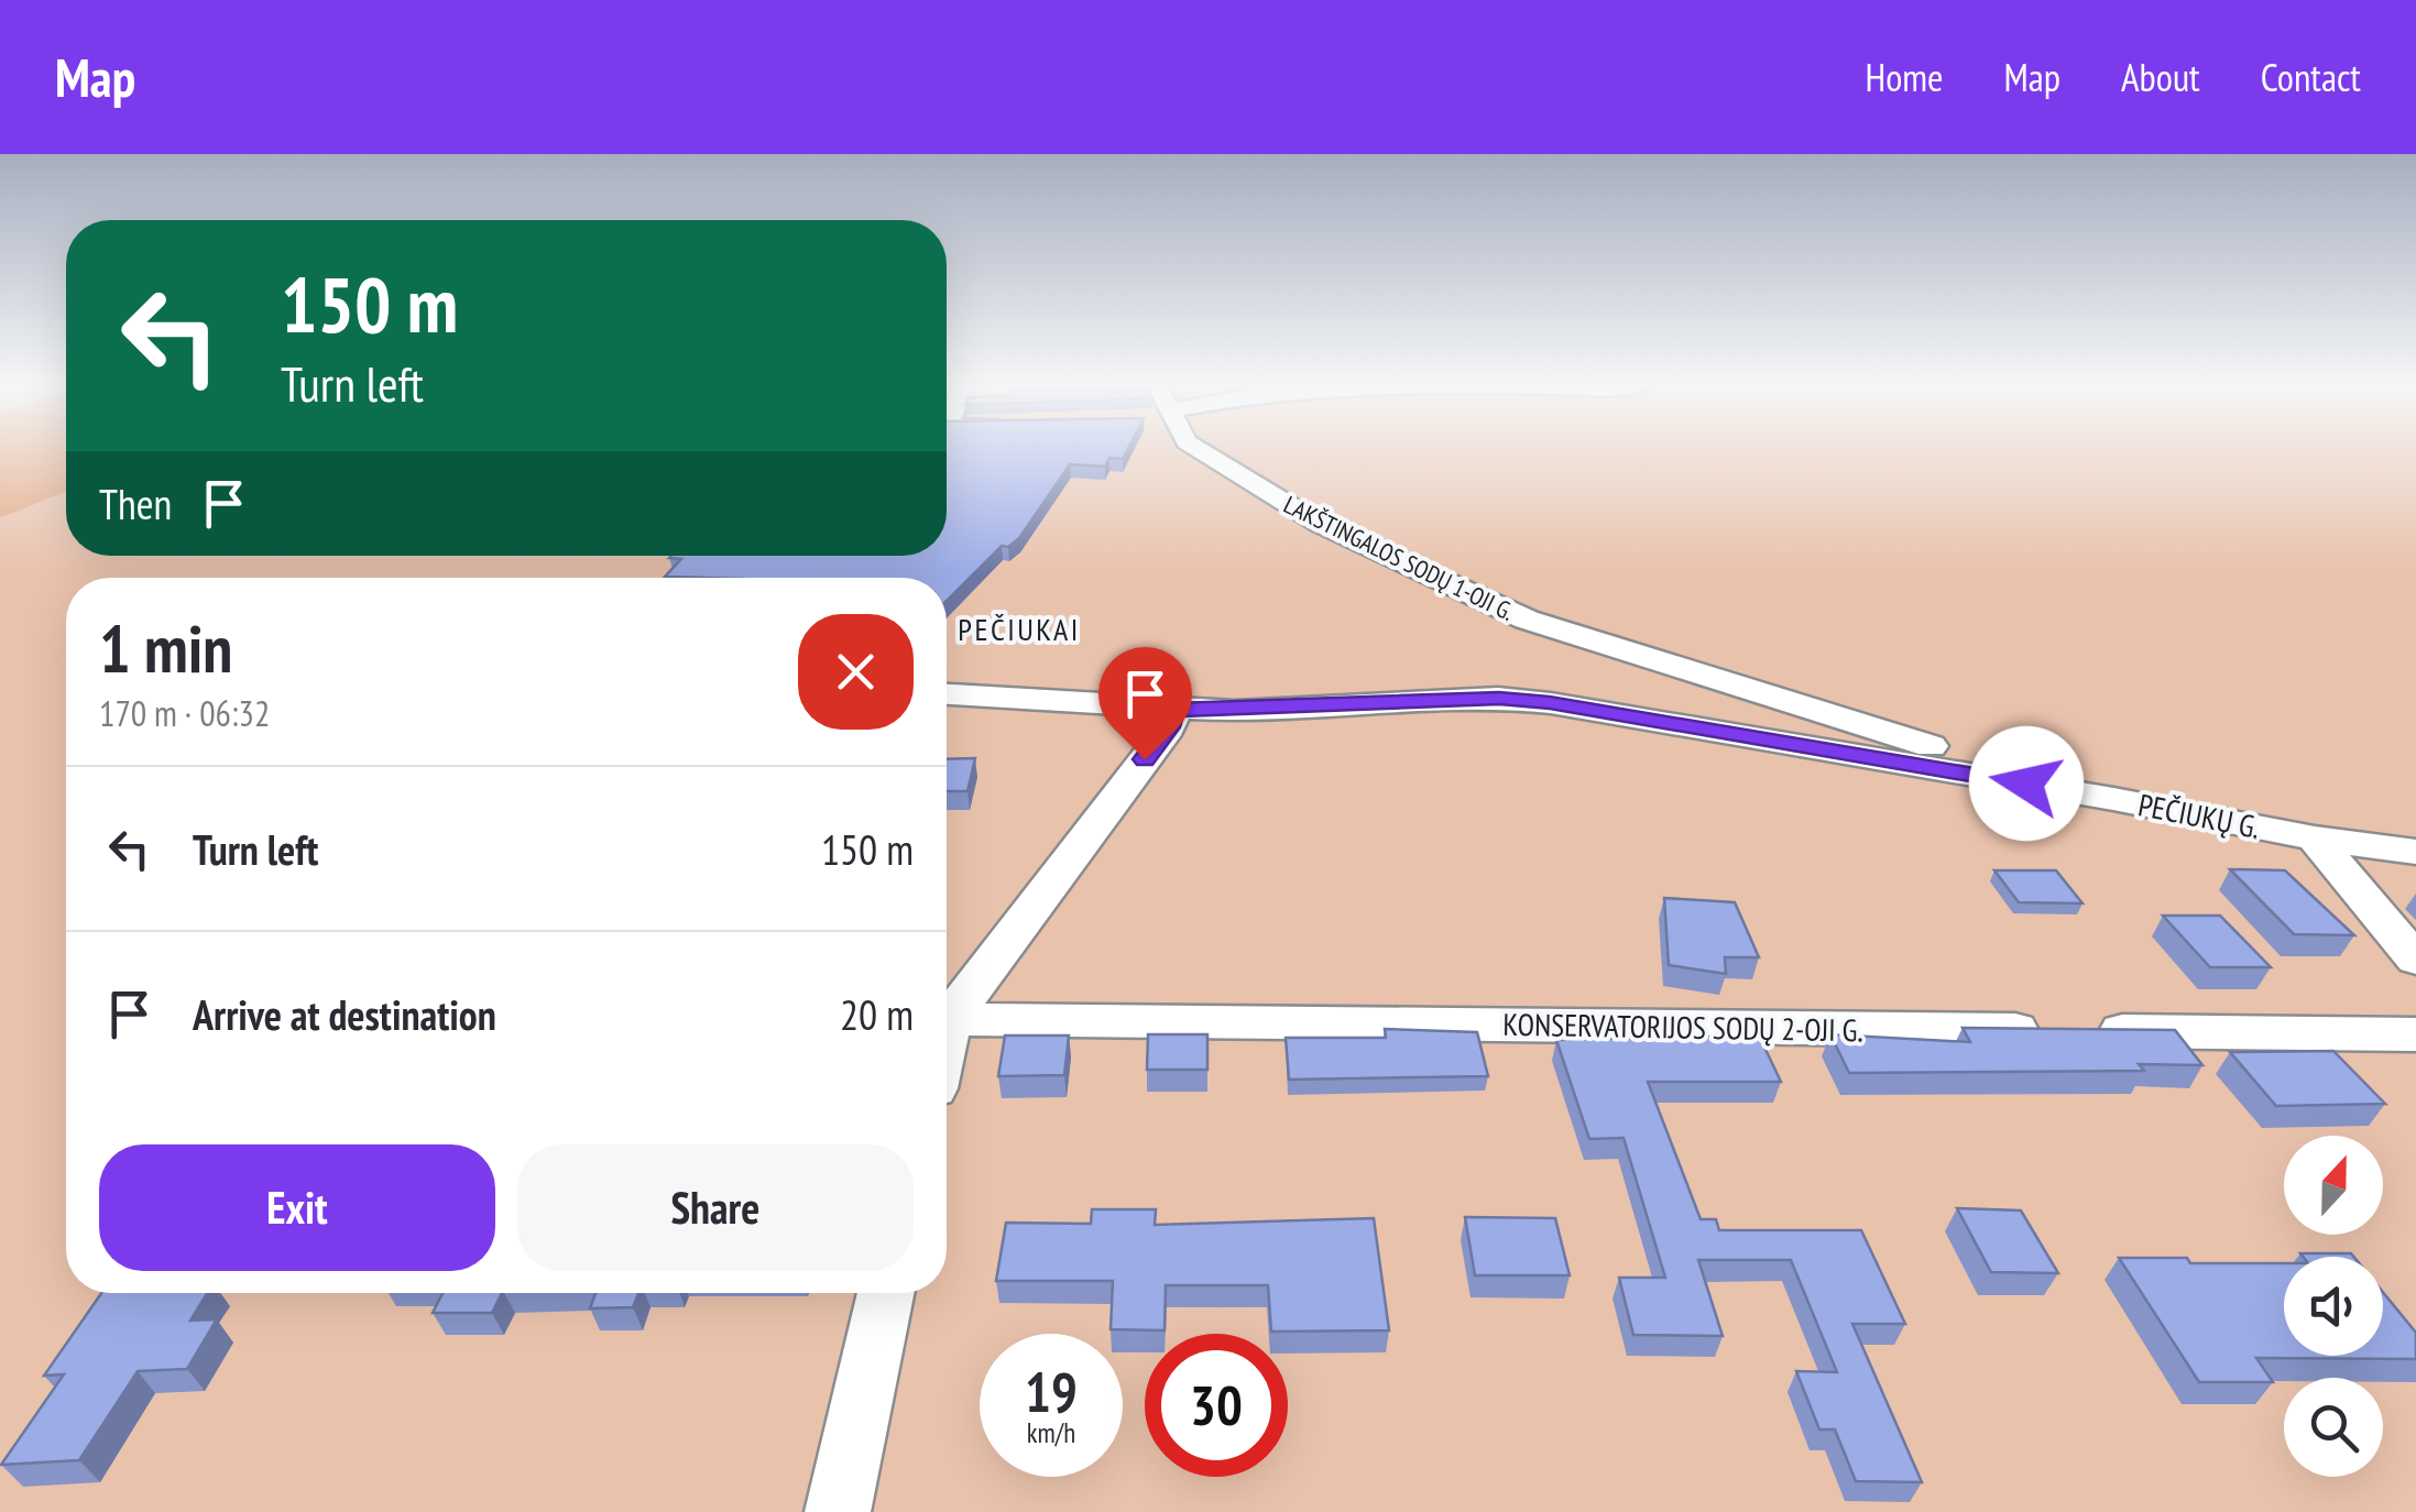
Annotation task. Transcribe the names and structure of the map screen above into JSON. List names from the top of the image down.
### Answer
{
  "streets": {
    "street": ["LAKŠTINGALOS SODŲ 1-OJI G.", "PEČIUKŲ G.", "KONSERVATORIJOS SODŲ 2-OJI G."]
  },
  "crossings": [
    ["LAKŠTINGALOS SODŲ 1-OJI G.", "PEČIUKŲ G."]
  ],
  "districts": ["PEČIUKAI"],
  "north": "top",
  "page": {
    "header": "Map",
    "nav": [
      "Home",
      "Map",
      "About",
      "Contact"
    ],
    "turn": ["150 m", "Turn left"],
    "then": "Then",
    "heading": ["1 min", "170 m · 06:32"],
    "list": [
      {
        "name": "Turn left",
        "value": "150 m"
      },
      {
        "name": "Arrive at destination",
        "value": "20 m"
      }
    ],
    "buttons": ["Exit", "Share"],
    "speed": "19 km/h",
    "limit": "30"
  }
}
